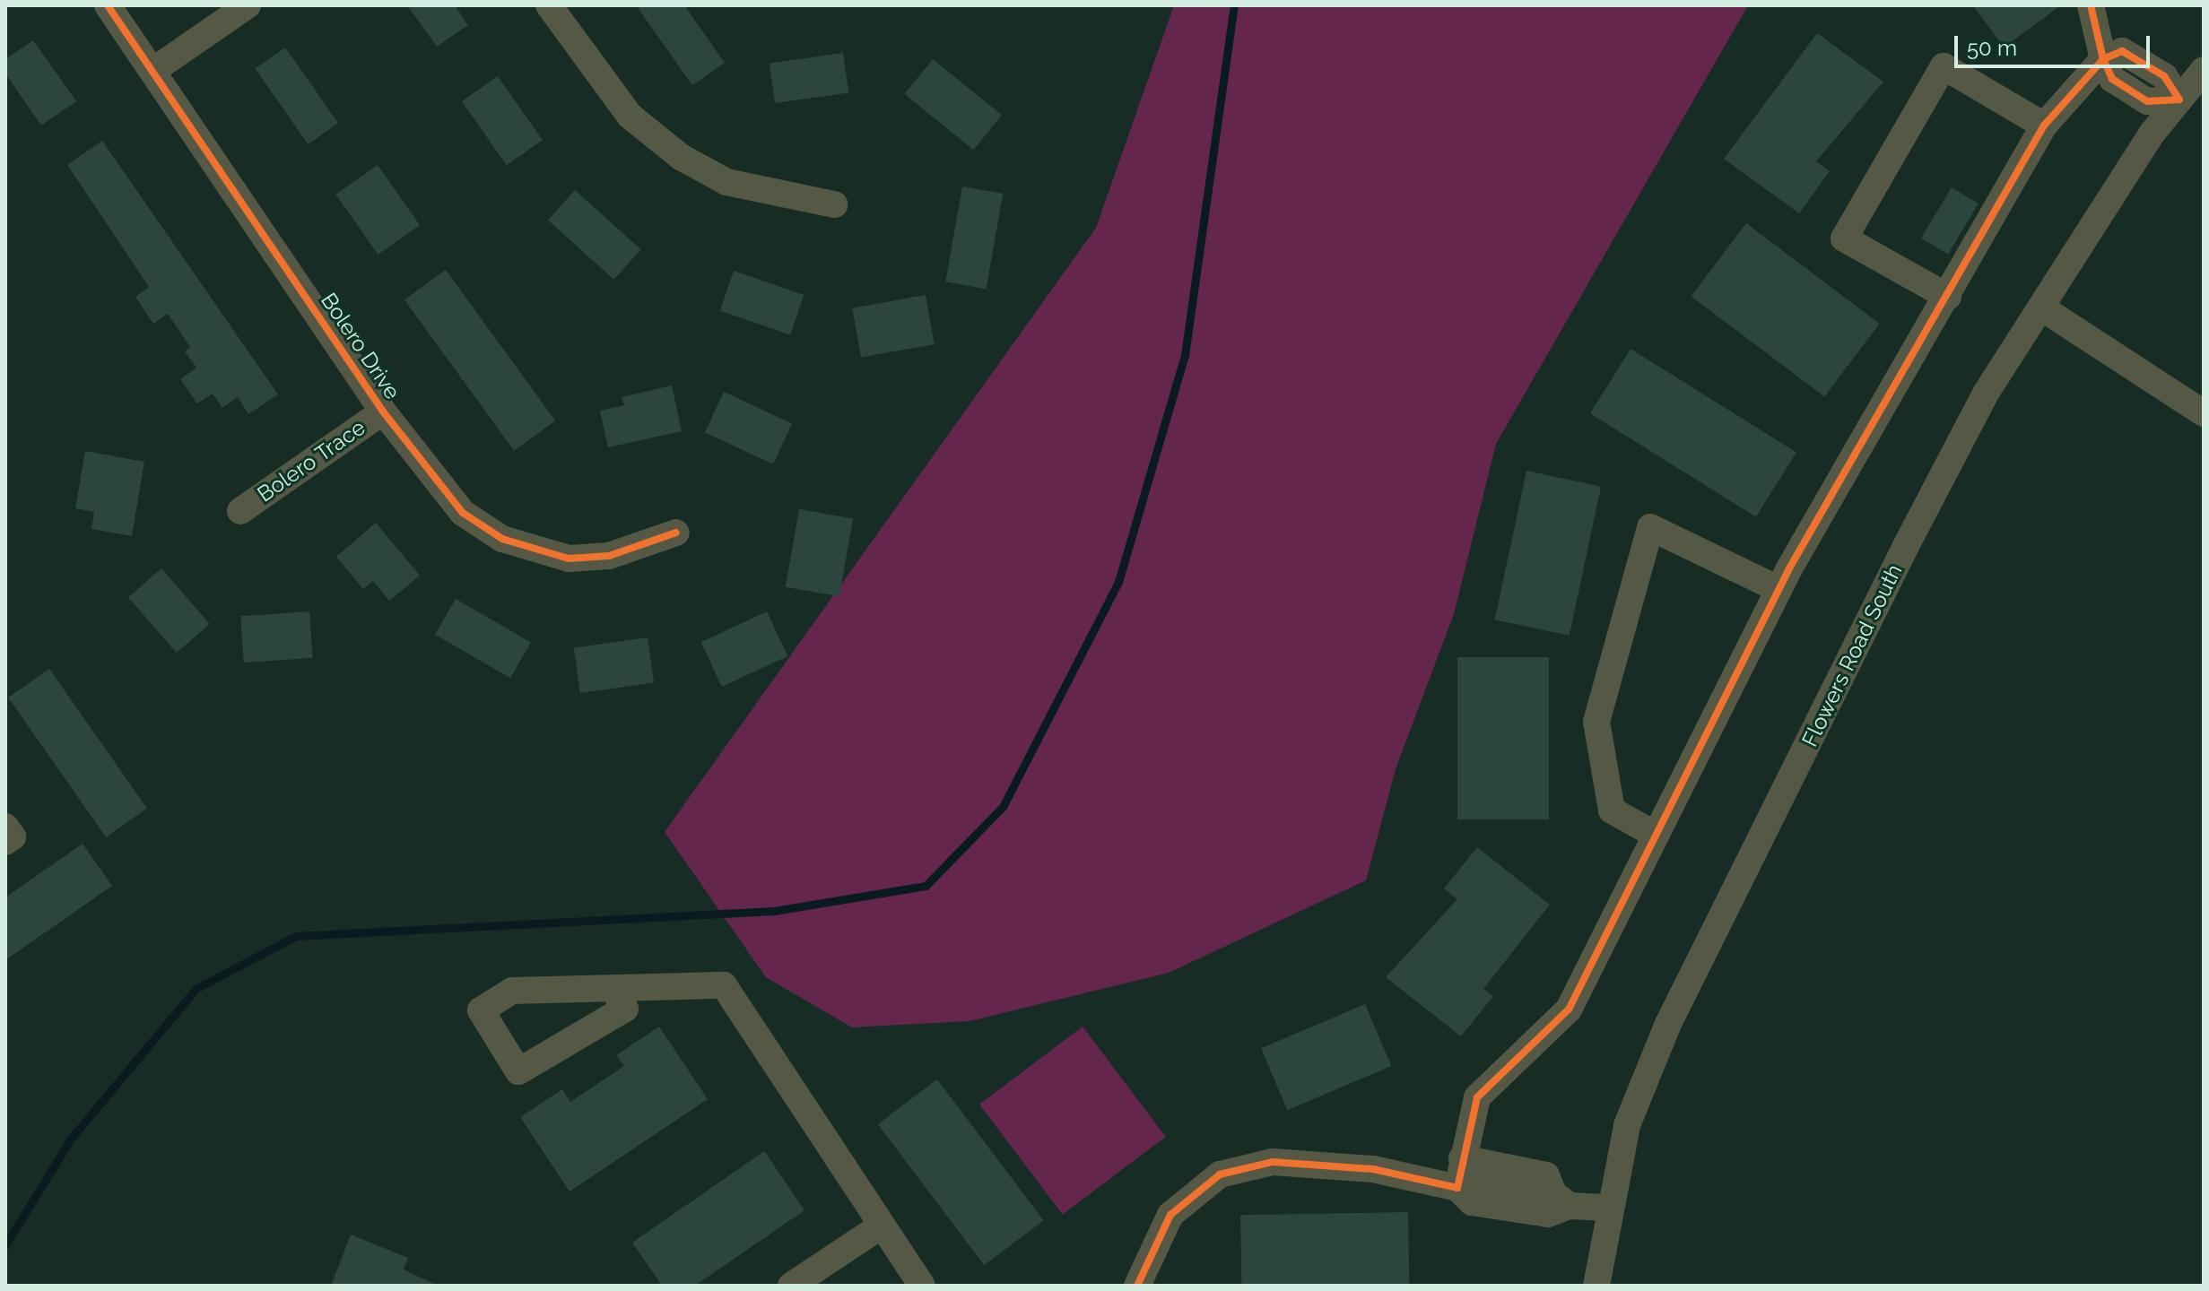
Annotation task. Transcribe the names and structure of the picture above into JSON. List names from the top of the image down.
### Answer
{
  "streets": {
    "street": ["Bolero Drive", "Bolero Trace", "Flowers Road South"]
  },
  "crossings": [
    ["Bolero Drive", "Bolero Trace"]
  ],
  "scale_bar": "50 m"
}
